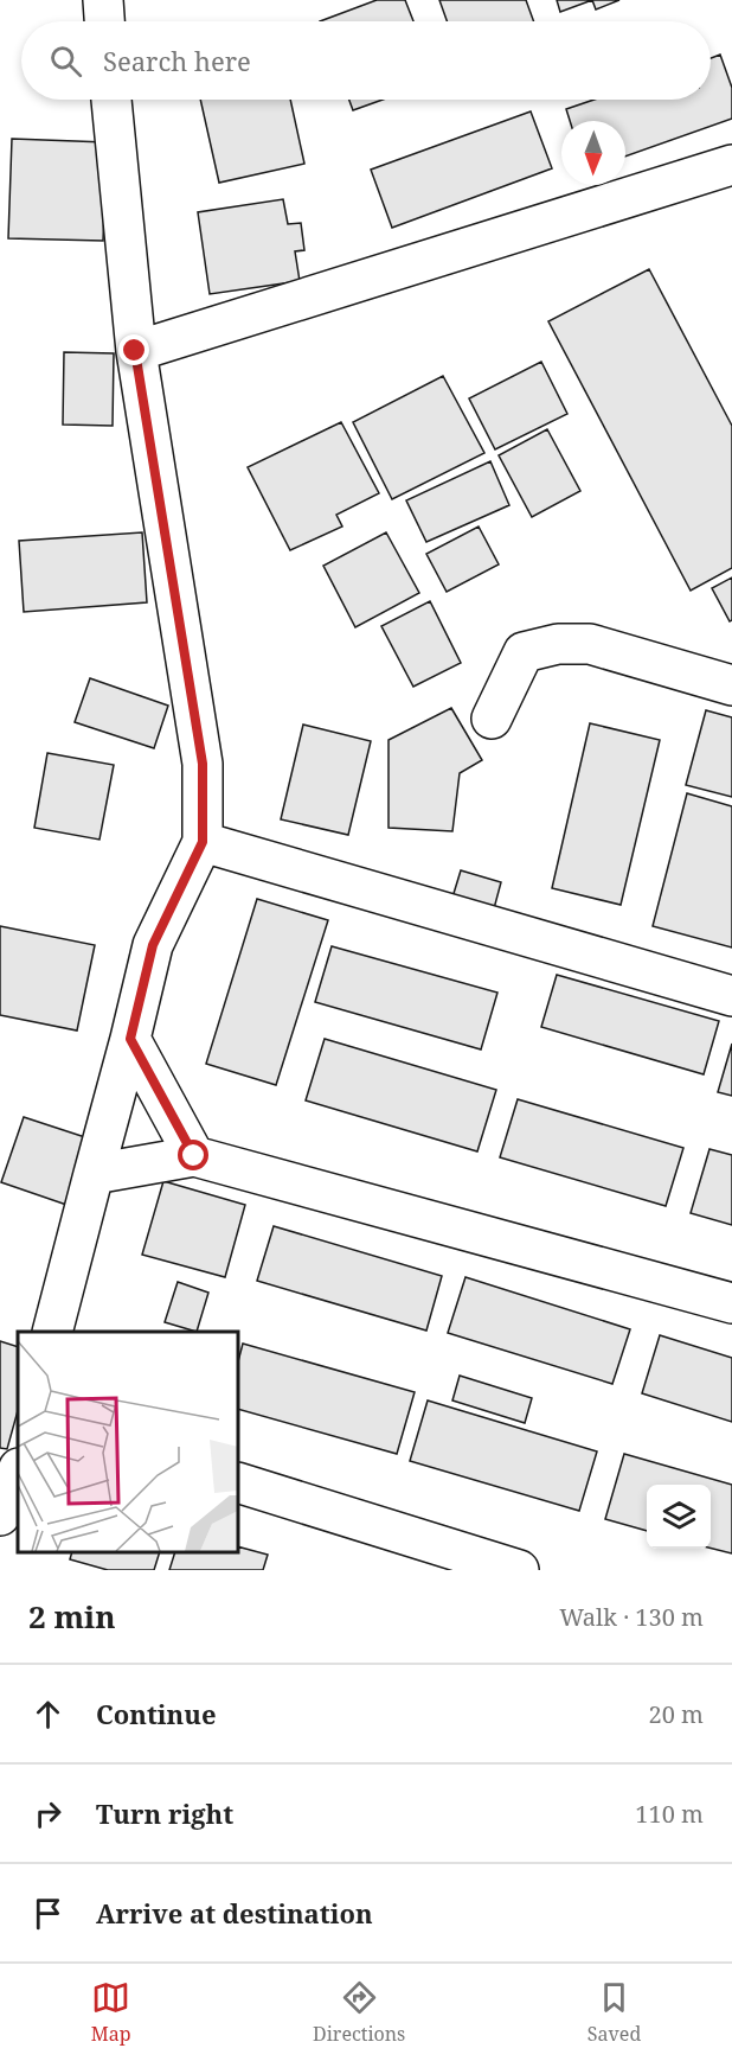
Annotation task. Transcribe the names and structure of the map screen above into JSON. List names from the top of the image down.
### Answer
{
  "north": "bottom",
  "page": {
    "search": "Search here",
    "heading": ["2 min", "Walk · 130 m"],
    "list": [
      ["Continue", "20 m"],
      ["Turn right", "110 m"],
      "Arrive at destination"
    ],
    "nav": ["Map", "Directions", "Saved"]
  }
}
